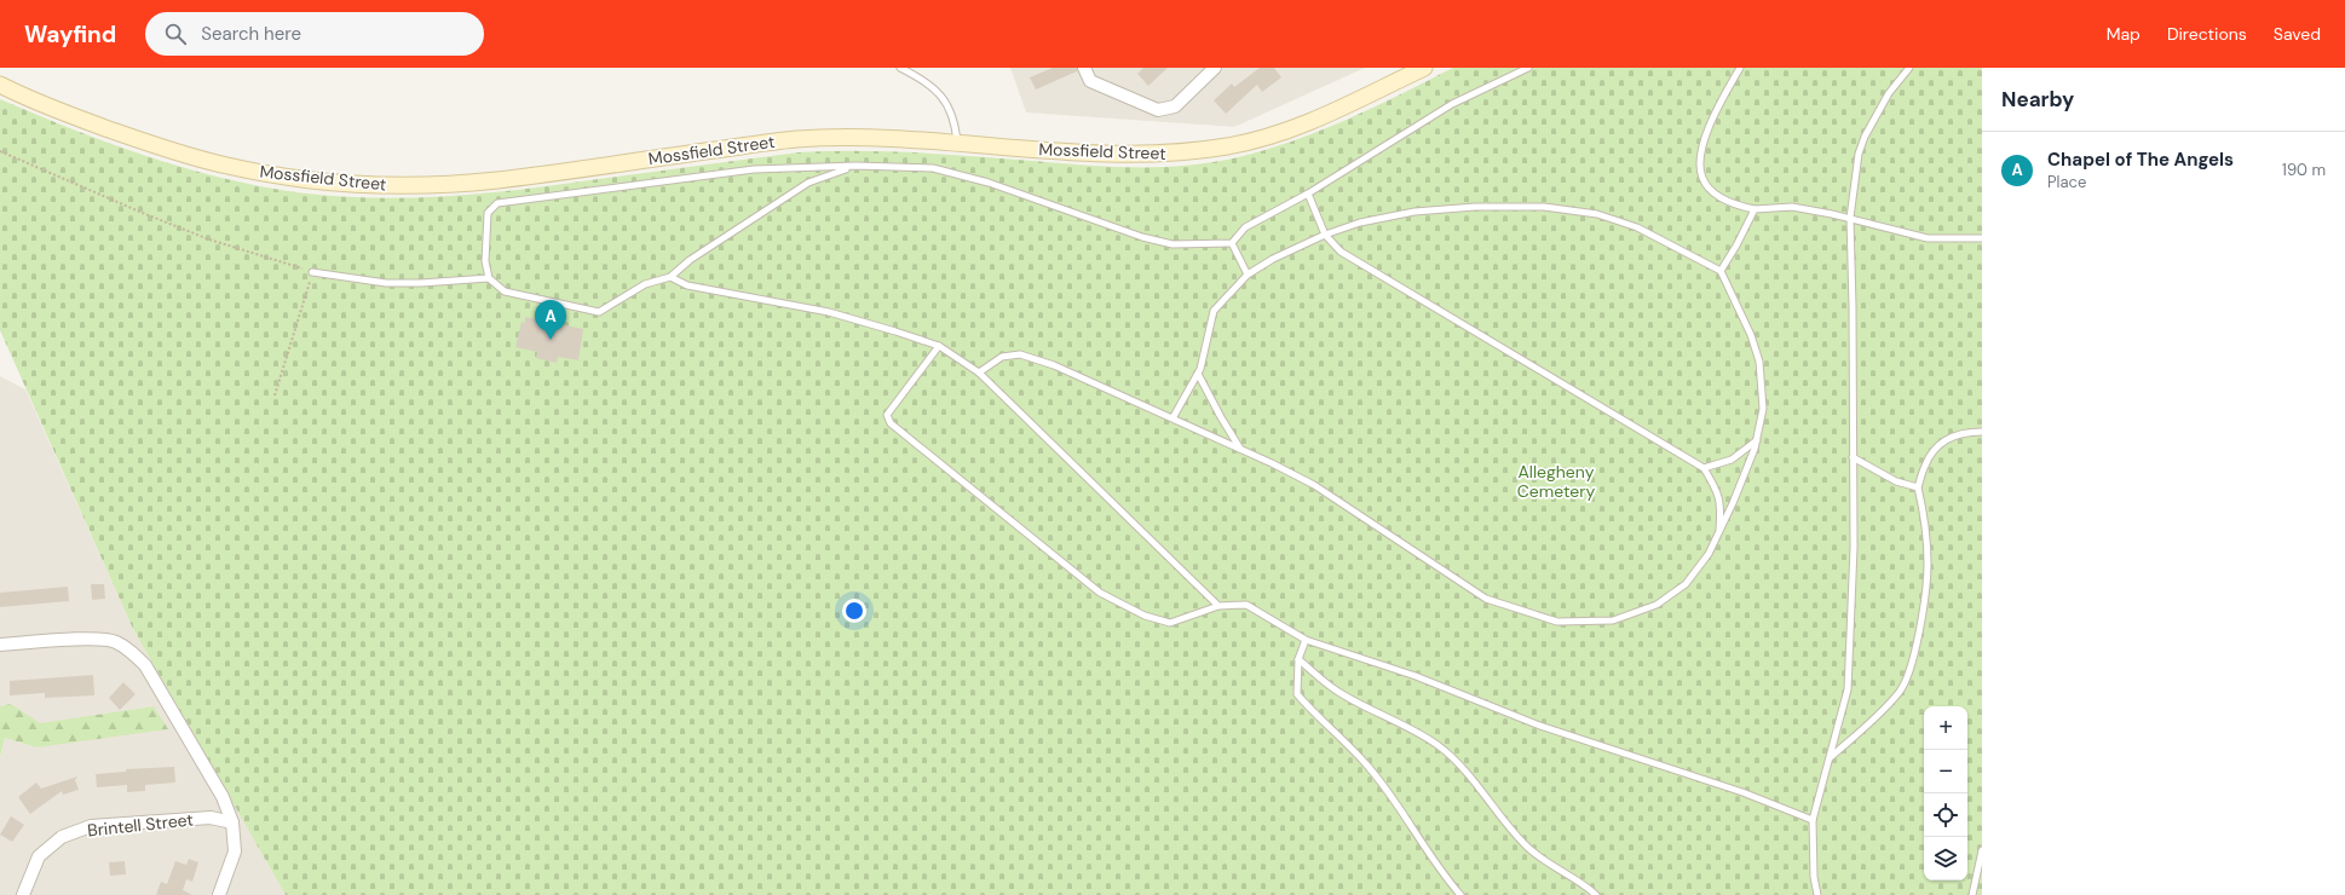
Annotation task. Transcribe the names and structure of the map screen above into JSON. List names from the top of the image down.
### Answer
{
  "streets": {
    "street": ["Mossfield Street", "Brintell Street"]
  },
  "parks": ["Allegheny Cemetery"],
  "page": {
    "header": "Wayfind",
    "search": "Search here",
    "nav": ["Map", "Directions", "Saved"],
    "heading": "Nearby",
    "list": [
      {
        "mark": "A",
        "name": "Chapel of The Angels",
        "note": "Place",
        "value": "190 m"
      }
    ],
    "pins": "A",
    "map_buttons": ["+", "−"]
  }
}
